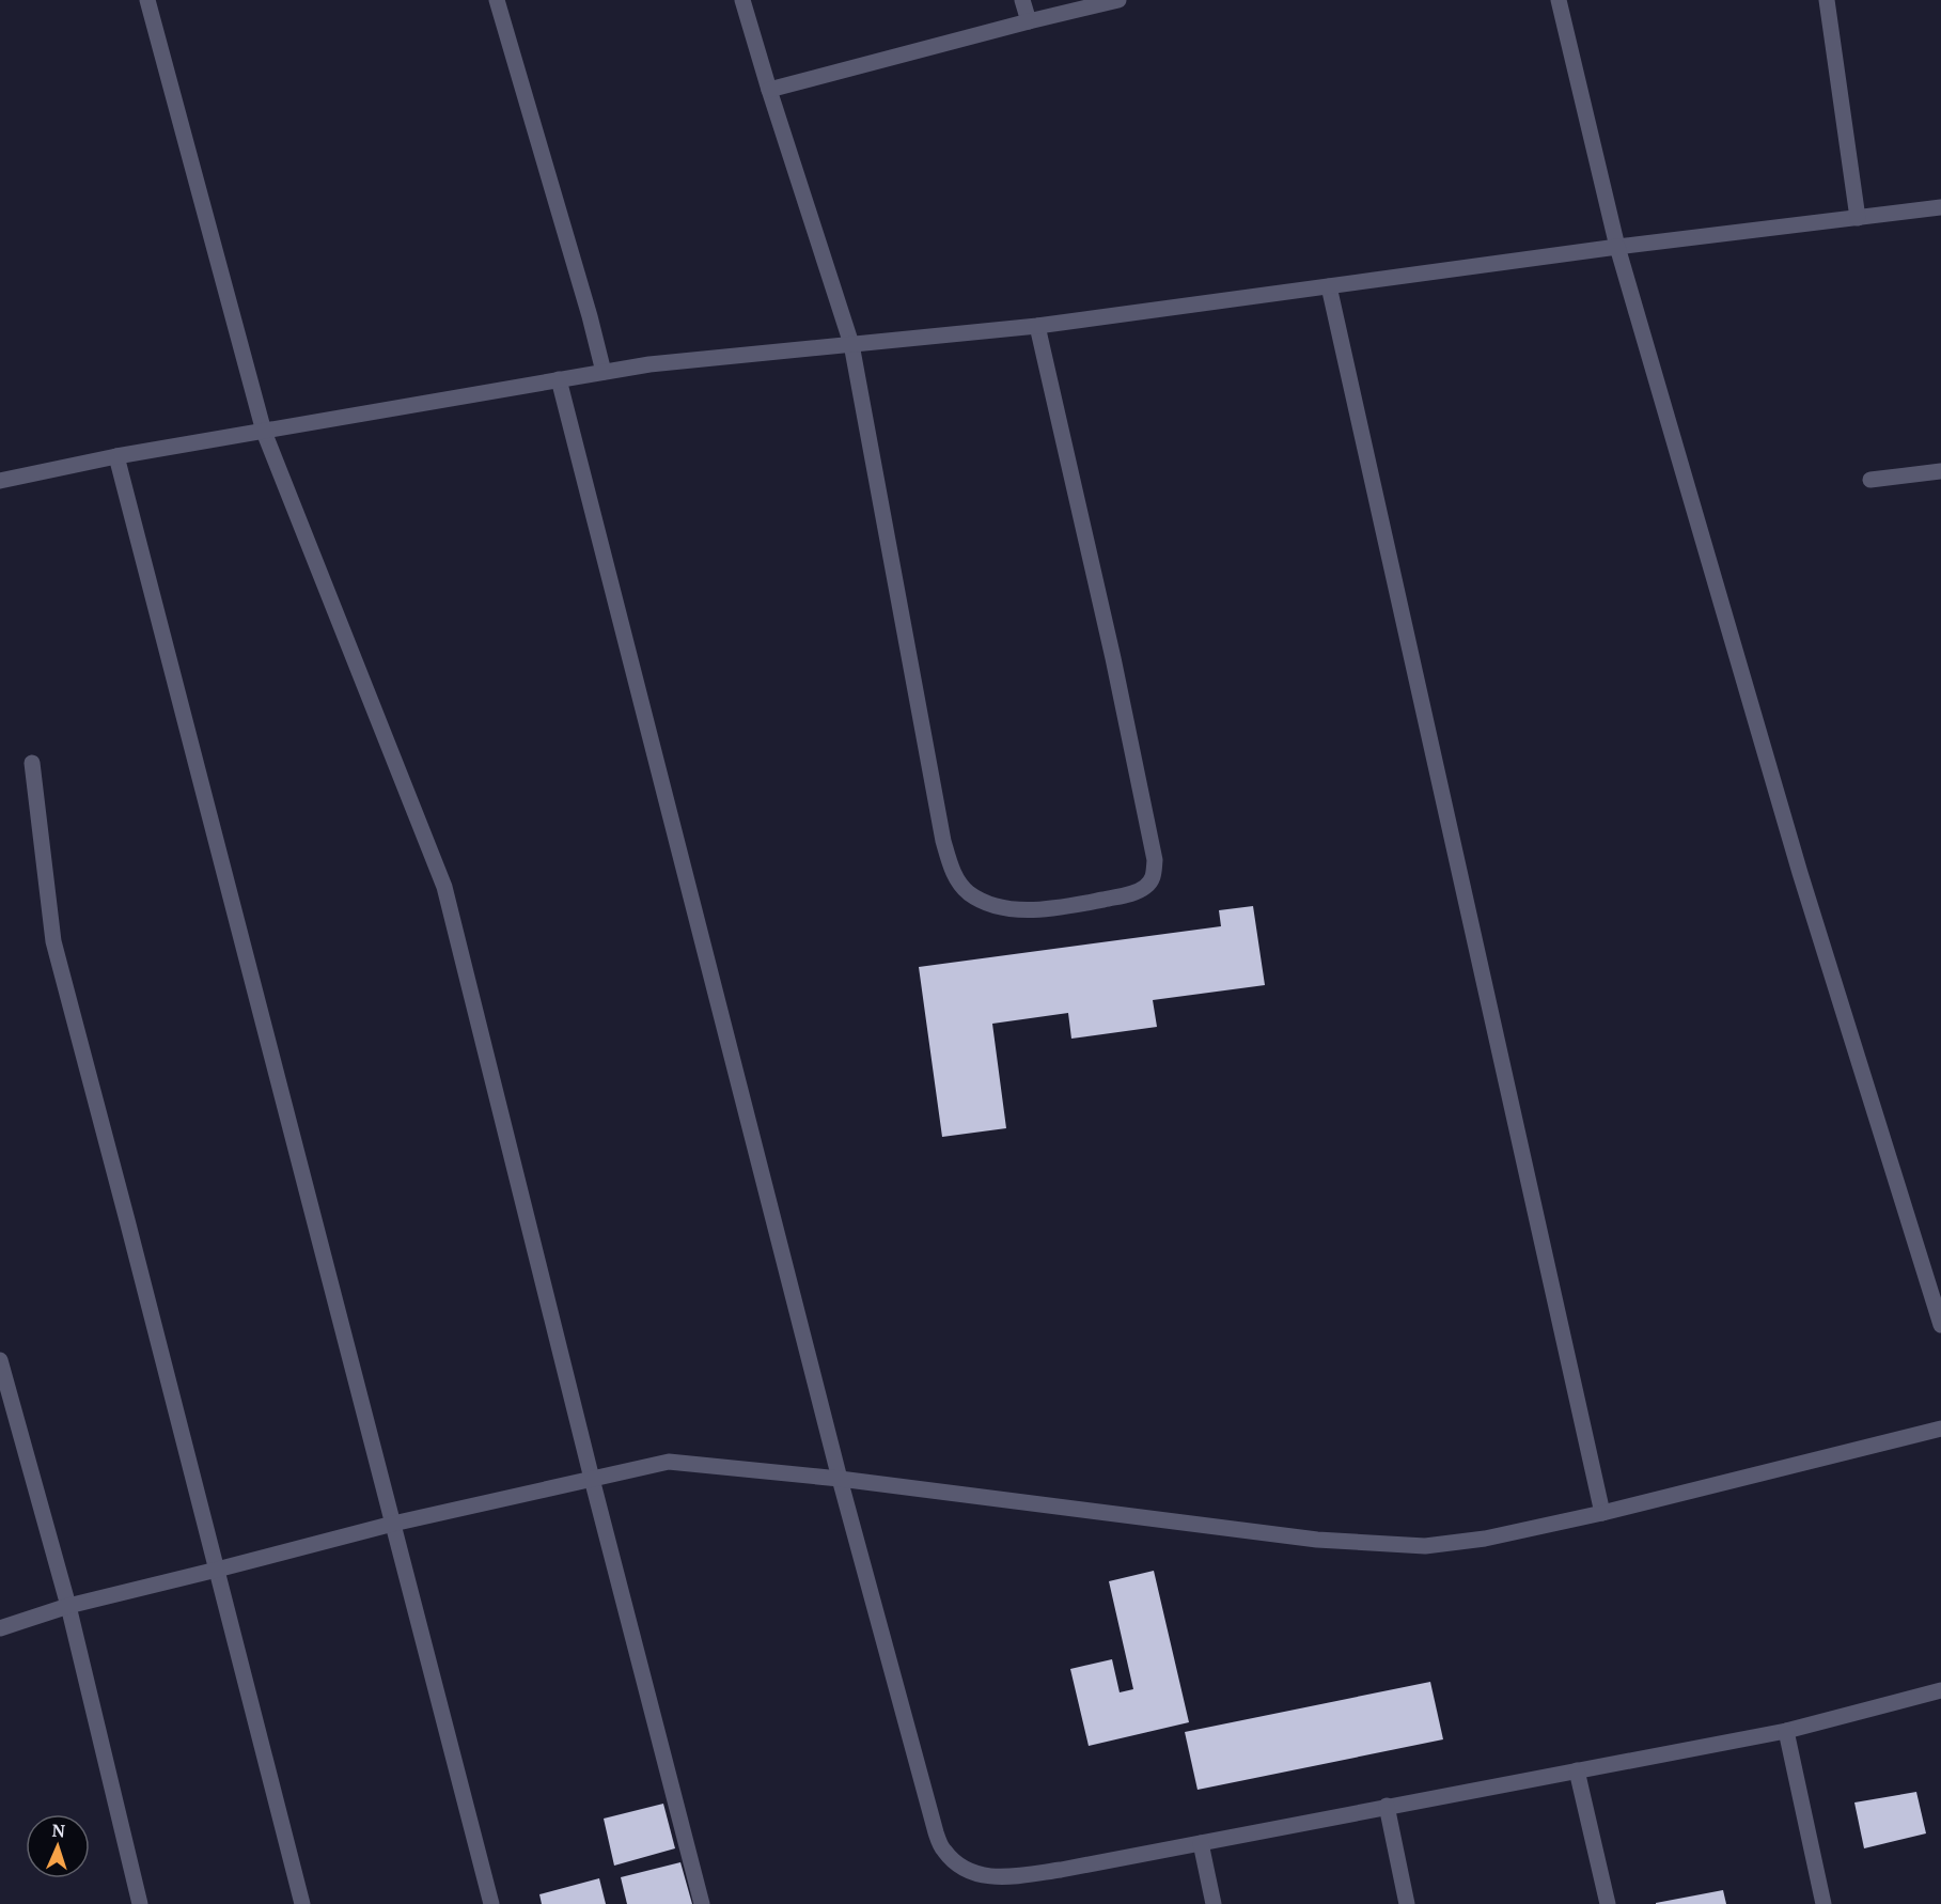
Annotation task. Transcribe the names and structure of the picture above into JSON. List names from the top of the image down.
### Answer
{
  "north": "top"
}
